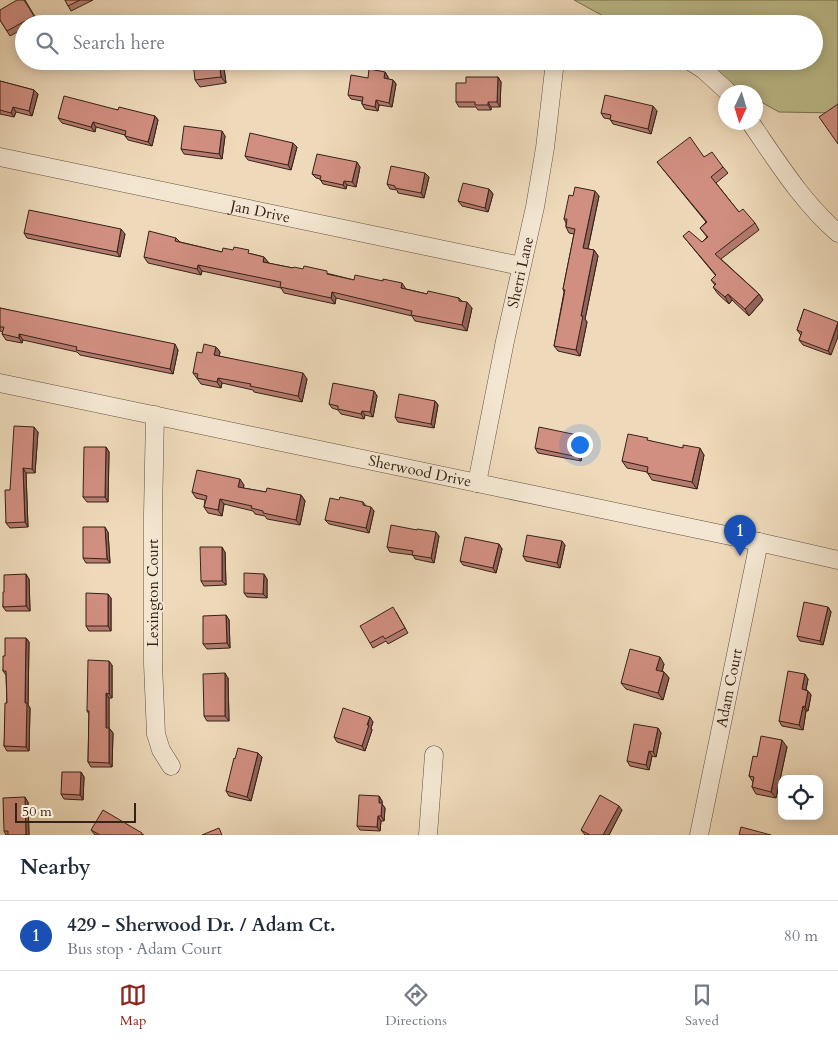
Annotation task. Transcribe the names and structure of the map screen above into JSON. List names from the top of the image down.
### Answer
{
  "streets": {
    "street": [
      "Jan Drive",
      "Sherri Lane",
      "Sherwood Drive",
      "Lexington Court",
      "Adam Court"
    ]
  },
  "crossings": [
    ["Jan Drive", "Sherri Lane"],
    ["Sherri Lane", "Sherwood Drive"],
    ["Sherwood Drive", "Lexington Court"],
    ["Sherwood Drive", "Adam Court"]
  ],
  "scale_bar": "50 m",
  "north": "bottom",
  "page": {
    "search": "Search here",
    "pins": "1",
    "scale": "50 m",
    "heading": "Nearby",
    "list": [
      {
        "mark": "1",
        "name": "429 - Sherwood Dr. / Adam Ct.",
        "note": "Bus stop · Adam Court",
        "value": "80 m"
      }
    ],
    "nav": ["Map", "Directions", "Saved"]
  }
}
